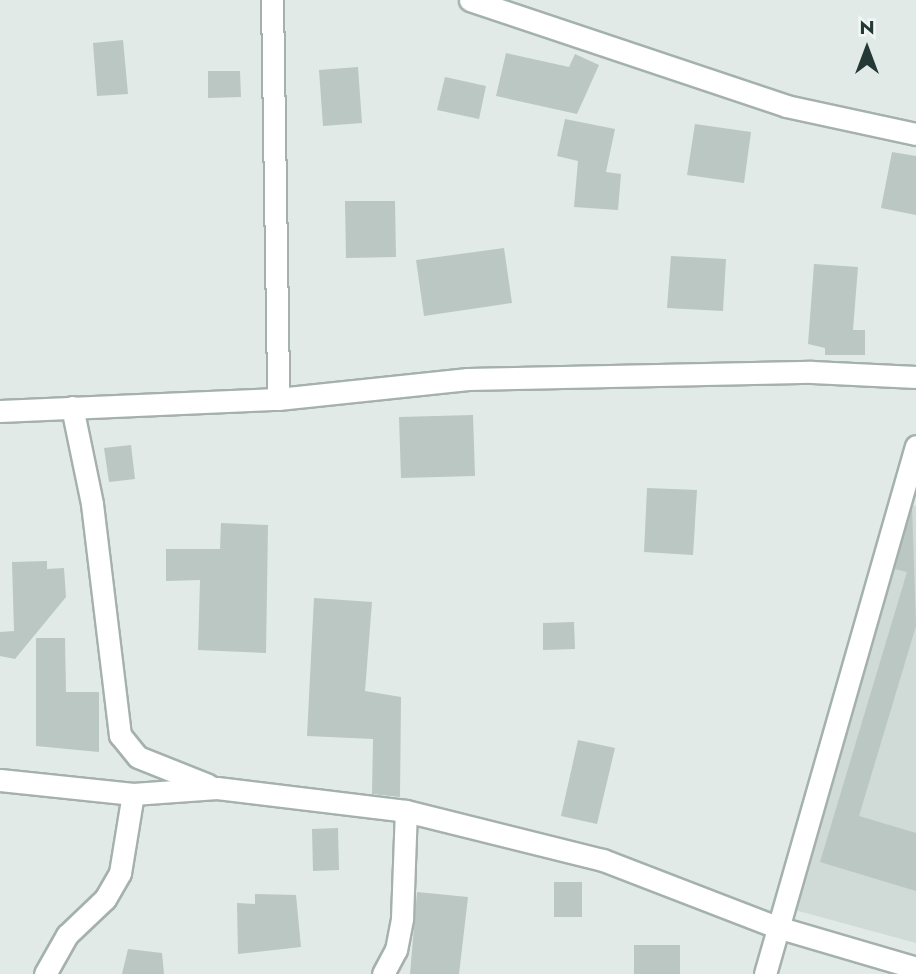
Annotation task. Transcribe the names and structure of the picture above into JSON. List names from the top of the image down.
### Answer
{
  "north": "top"
}
